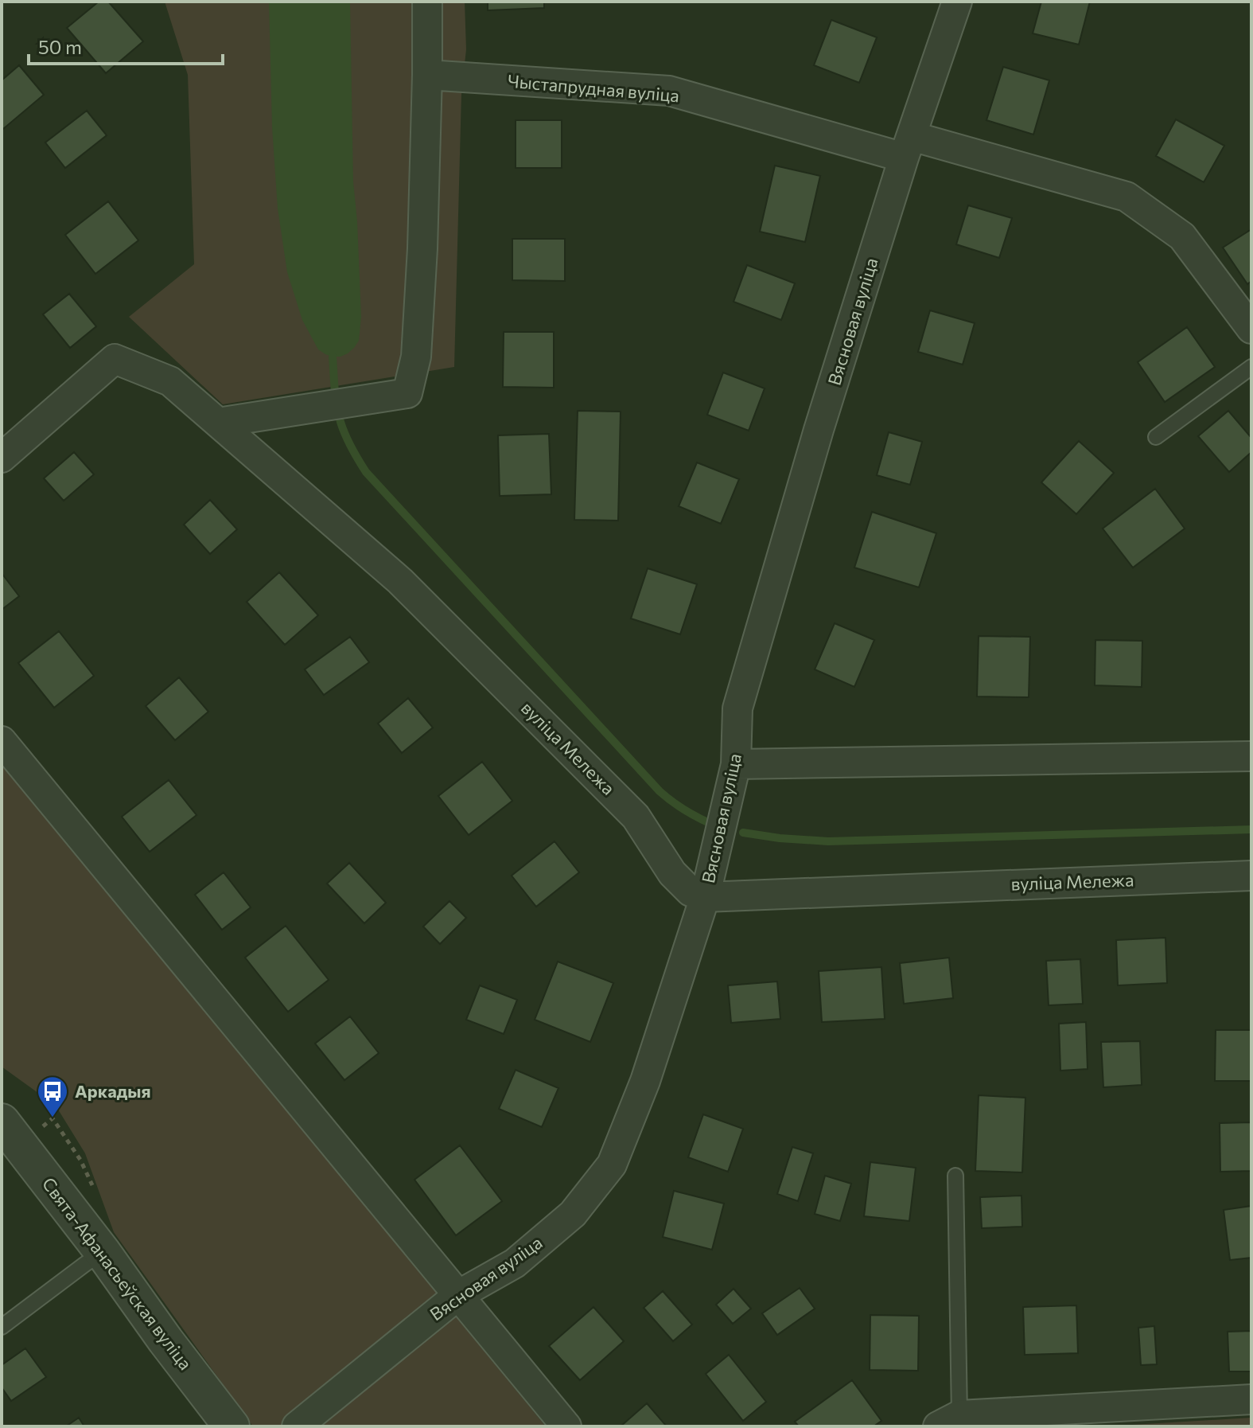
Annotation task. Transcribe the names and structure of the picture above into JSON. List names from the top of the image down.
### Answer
{
  "streets": {
    "street": [
      "Чыстапрудная вуліца",
      "Вясновая вуліца",
      "вуліца Мележа",
      "Свята-Афанасьеўская вуліца"
    ]
  },
  "crossings": [
    ["Чыстапрудная вуліца", "Вясновая вуліца"],
    ["Вясновая вуліца", "вуліца Мележа"]
  ],
  "places": {
    "bus stop": ["Аркадыя"]
  },
  "scale_bar": "50 m"
}
